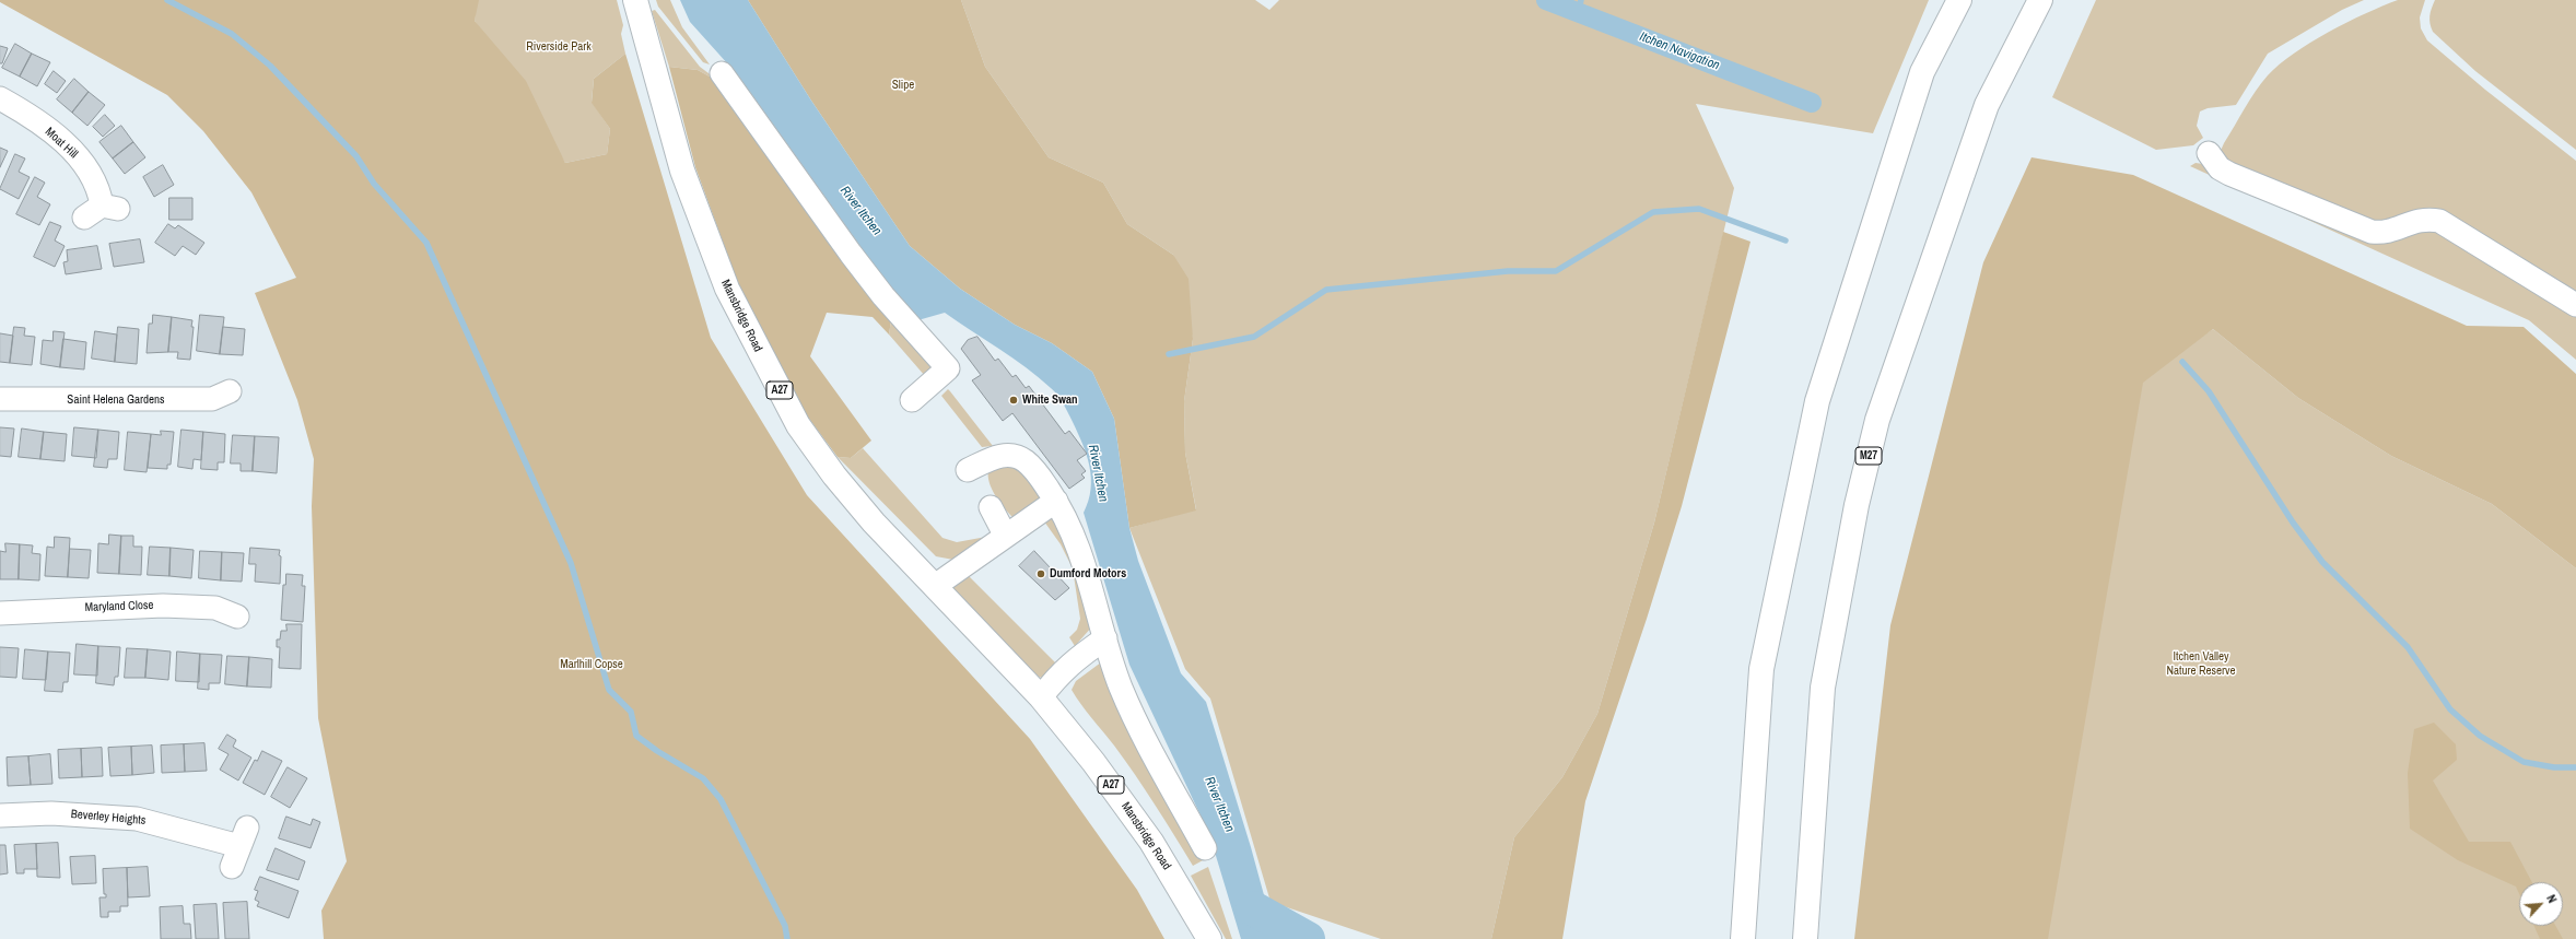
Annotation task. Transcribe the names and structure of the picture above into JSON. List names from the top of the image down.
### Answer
{
  "streets": {
    "main road": ["Mansbridge Road", "A27", "M27"],
    "street": [
      "Moat Hill",
      "Saint Helena Gardens",
      "Maryland Close",
      "Beverley Heights"
    ]
  },
  "water": ["Itchen Navigation", "River Itchen"],
  "parks": [
    "Riverside Park",
    "Slipe",
    "Itchen Valley Nature Reserve",
    "Marlhill Copse"
  ],
  "places": ["White Swan", "Dumford Motors"],
  "north": "top right"
}
